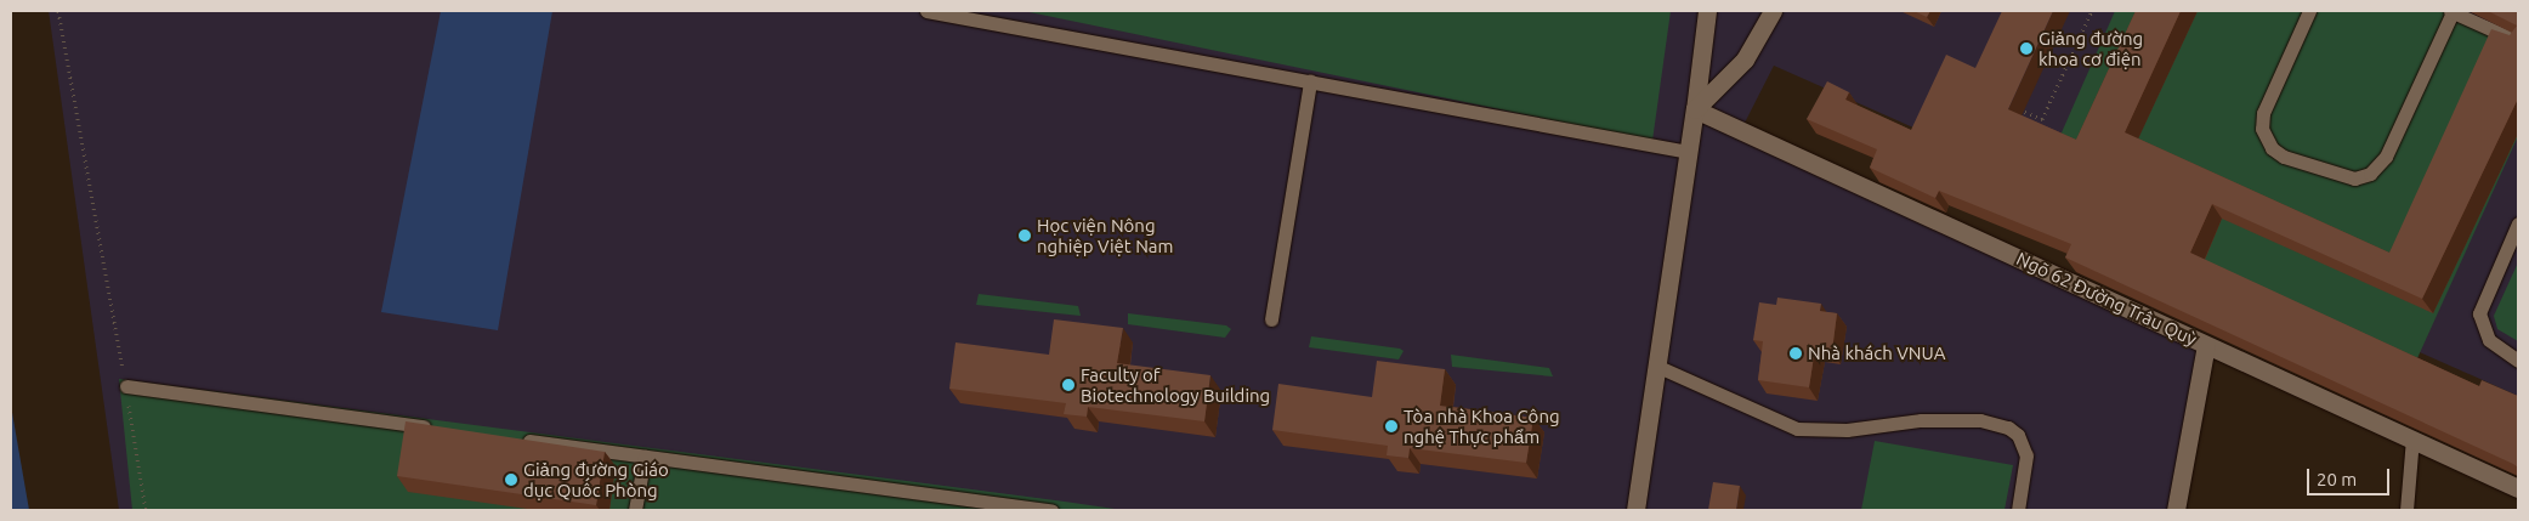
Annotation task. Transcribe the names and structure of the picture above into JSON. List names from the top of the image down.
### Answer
{
  "streets": {
    "street": ["Ngõ 62 Đường Trâu Quỳ"]
  },
  "places": [
    "Giảng đường khoa cơ điện",
    "Học viện Nông nghiệp Việt Nam",
    "Nhà khách VNUA",
    "Faculty of Biotechnology Building",
    "Tòa nhà Khoa Công nghệ Thực phẩm",
    "Giảng đường Giáo dục Quốc Phòng"
  ],
  "scale_bar": "20 m"
}
